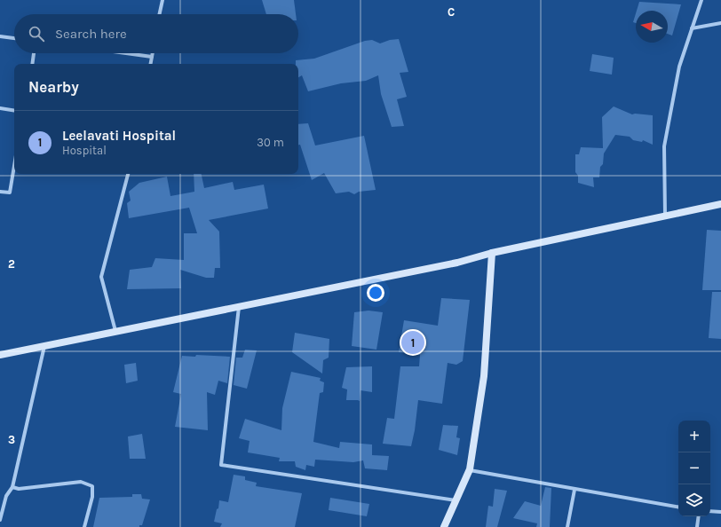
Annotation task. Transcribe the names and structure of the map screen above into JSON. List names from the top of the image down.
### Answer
{
  "north": "left",
  "page": {
    "search": "Search here",
    "heading": "Nearby",
    "list": [
      {
        "mark": "1",
        "name": "Leelavati Hospital",
        "note": "Hospital",
        "value": "30 m"
      }
    ],
    "pins": "1",
    "map_buttons": ["+", "−"]
  },
  "grid": {
    "columns": ["C"],
    "rows": ["2", "3"]
  }
}
